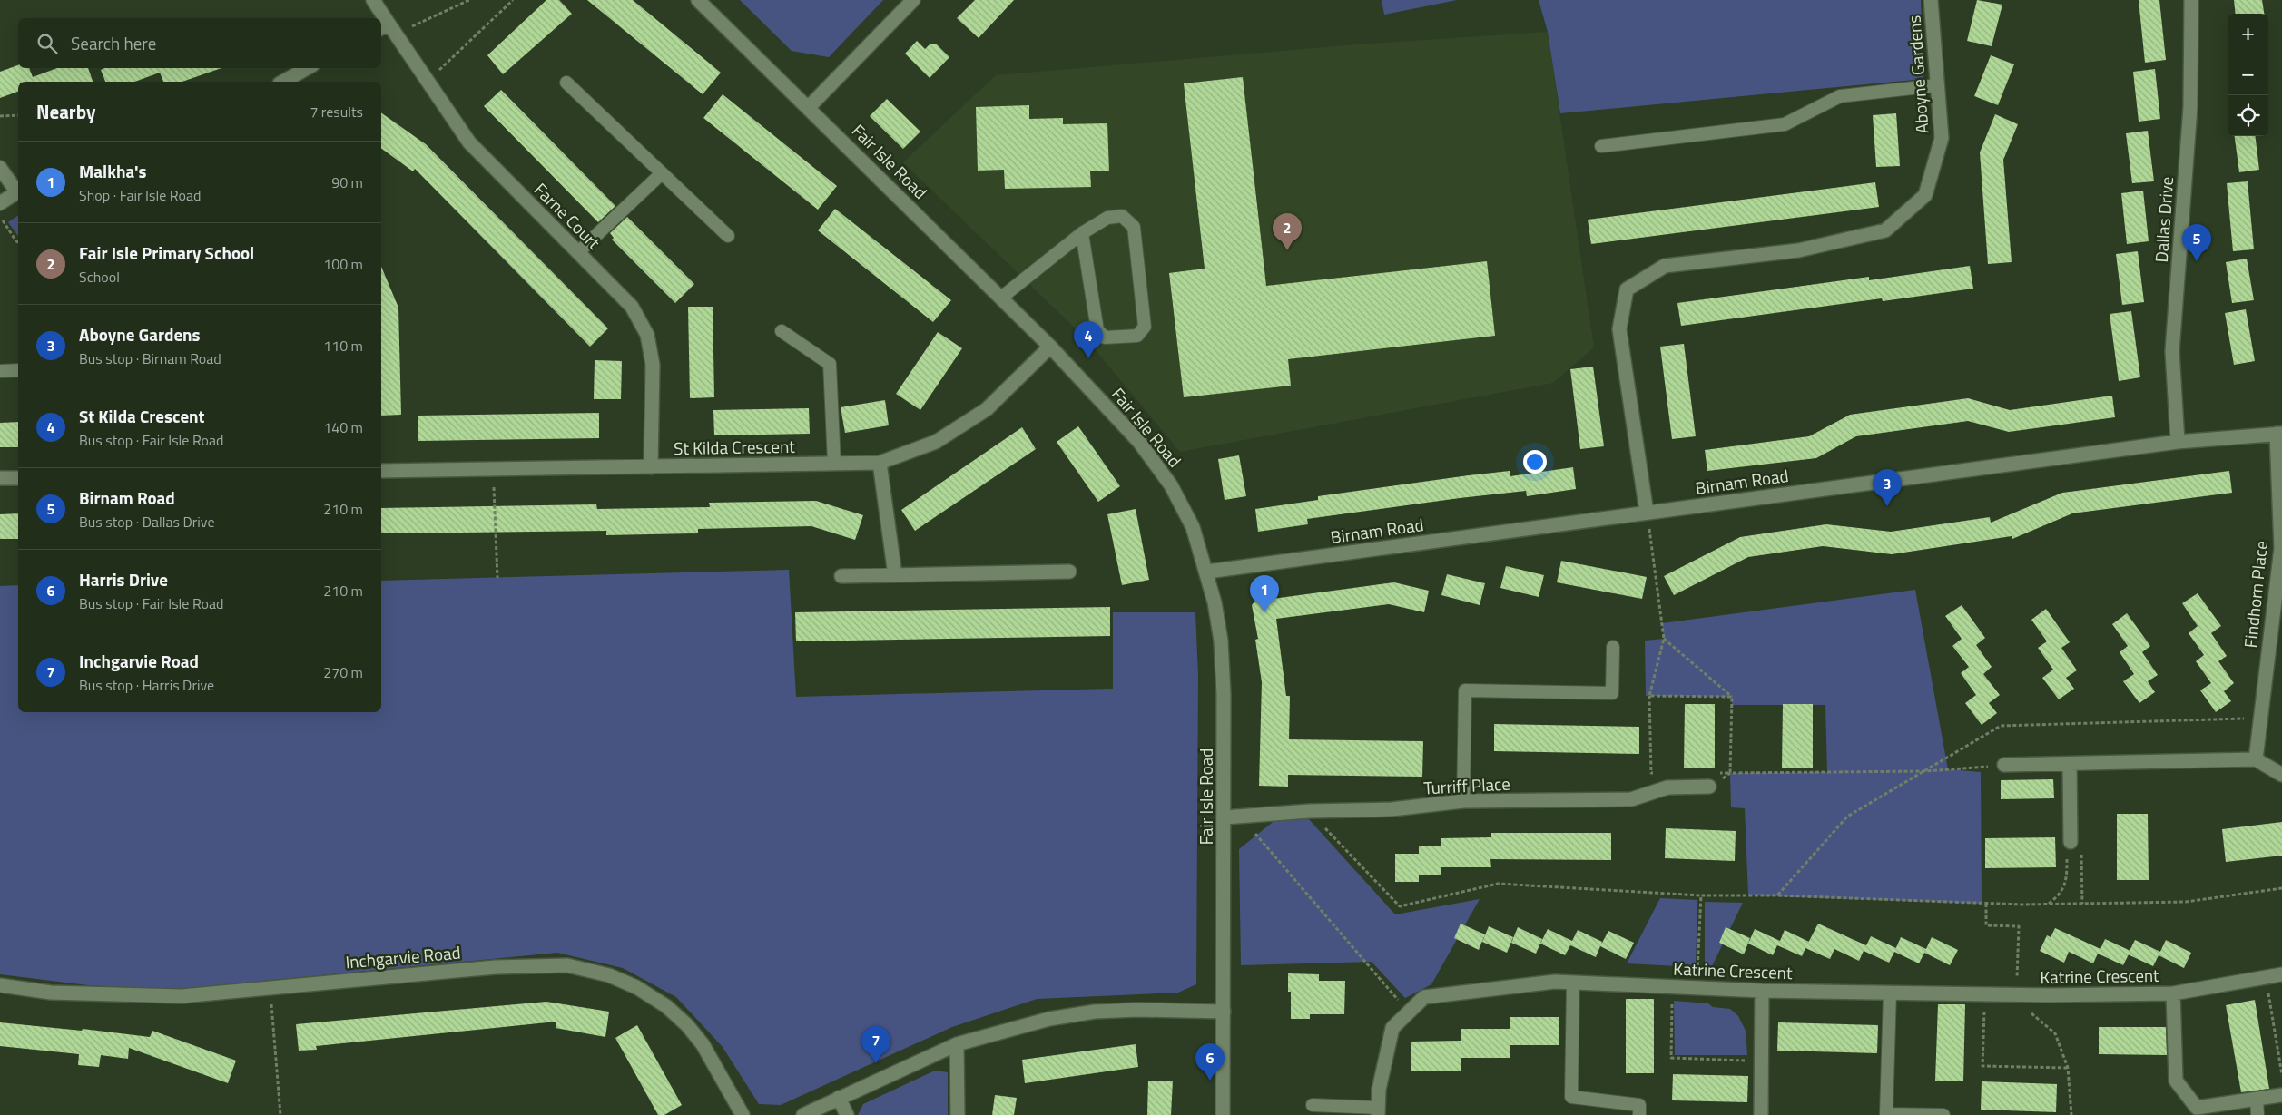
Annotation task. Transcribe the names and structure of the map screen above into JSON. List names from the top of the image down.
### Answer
{
  "streets": {
    "street": [
      "Aboyne Gardens",
      "Fair Isle Road",
      "Farne Court",
      "Dallas Drive",
      "St Kilda Crescent",
      "Birnam Road",
      "Findhorn Place",
      "Turriff Place",
      "Inchgarvie Road",
      "Katrine Crescent"
    ]
  },
  "crossings": [
    ["Aboyne Gardens", "Birnam Road"],
    ["Fair Isle Road", "St Kilda Crescent"],
    ["Fair Isle Road", "Birnam Road"],
    ["Fair Isle Road", "Turriff Place"],
    ["Farne Court", "St Kilda Crescent"],
    ["Dallas Drive", "Birnam Road"],
    ["Birnam Road", "Findhorn Place"]
  ],
  "page": {
    "map_buttons": ["+", "−"],
    "search": "Search here",
    "heading": ["Nearby", "7 results"],
    "list": [
      {
        "mark": "1",
        "name": "Malkha's",
        "note": "Shop · Fair Isle Road",
        "value": "90 m"
      },
      {
        "mark": "2",
        "name": "Fair Isle Primary School",
        "note": "School",
        "value": "100 m"
      },
      {
        "mark": "3",
        "name": "Aboyne Gardens",
        "note": "Bus stop · Birnam Road",
        "value": "110 m"
      },
      {
        "mark": "4",
        "name": "St Kilda Crescent",
        "note": "Bus stop · Fair Isle Road",
        "value": "140 m"
      },
      {
        "mark": "5",
        "name": "Birnam Road",
        "note": "Bus stop · Dallas Drive",
        "value": "210 m"
      },
      {
        "mark": "6",
        "name": "Harris Drive",
        "note": "Bus stop · Fair Isle Road",
        "value": "210 m"
      },
      {
        "mark": "7",
        "name": "Inchgarvie Road",
        "note": "Bus stop · Harris Drive",
        "value": "270 m"
      }
    ],
    "pins": [
      "2",
      "5",
      "4",
      "3",
      "1",
      "7",
      "6"
    ]
  }
}
